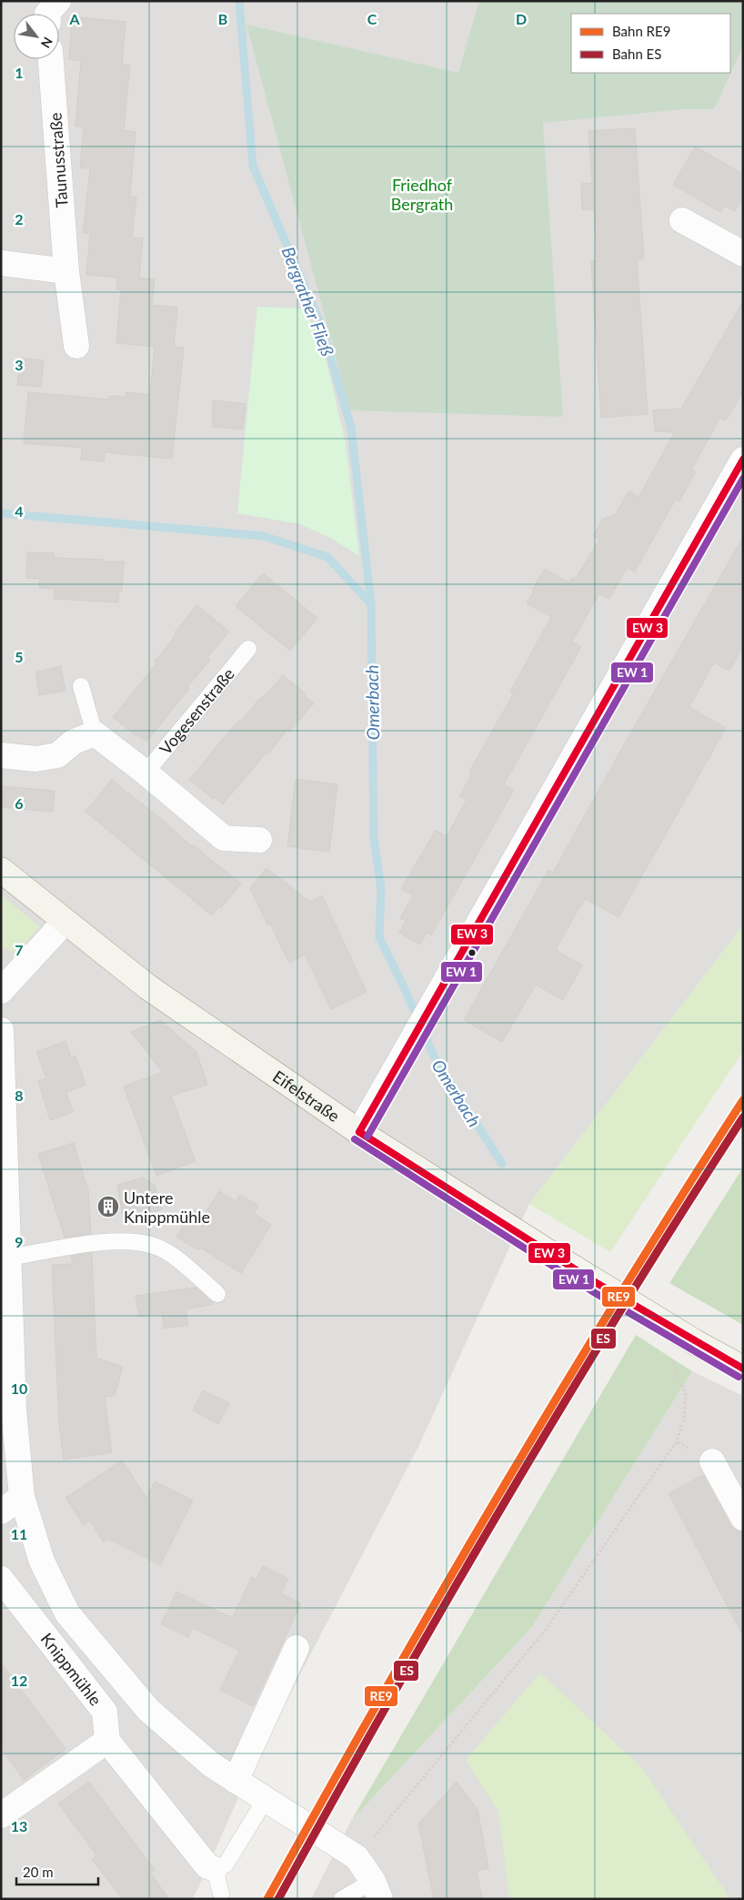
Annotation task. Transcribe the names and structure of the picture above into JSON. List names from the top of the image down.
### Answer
{
  "streets": {
    "main road": ["Eifelstraße"],
    "street": ["Taunusstraße", "Knippmühle"],
    "lane": ["Vogesenstraße"]
  },
  "water": ["Bergrather Fließ", "Omerbach"],
  "parks": ["Friedhof Bergrath"],
  "places": {
    "building": ["Untere Knippmühle"]
  },
  "lines": ["rail line RE9", "rail line ES"],
  "legend": ["Bahn RE9", "Bahn ES"],
  "scale_bar": "20 m",
  "north": "bottom right",
  "grid": {
    "columns": [
      "A",
      "B",
      "C",
      "D"
    ],
    "rows": [
      "1",
      "2",
      "3",
      "4",
      "5",
      "6",
      "7",
      "8",
      "9",
      "10",
      "11",
      "12",
      "13"
    ]
  }
}
